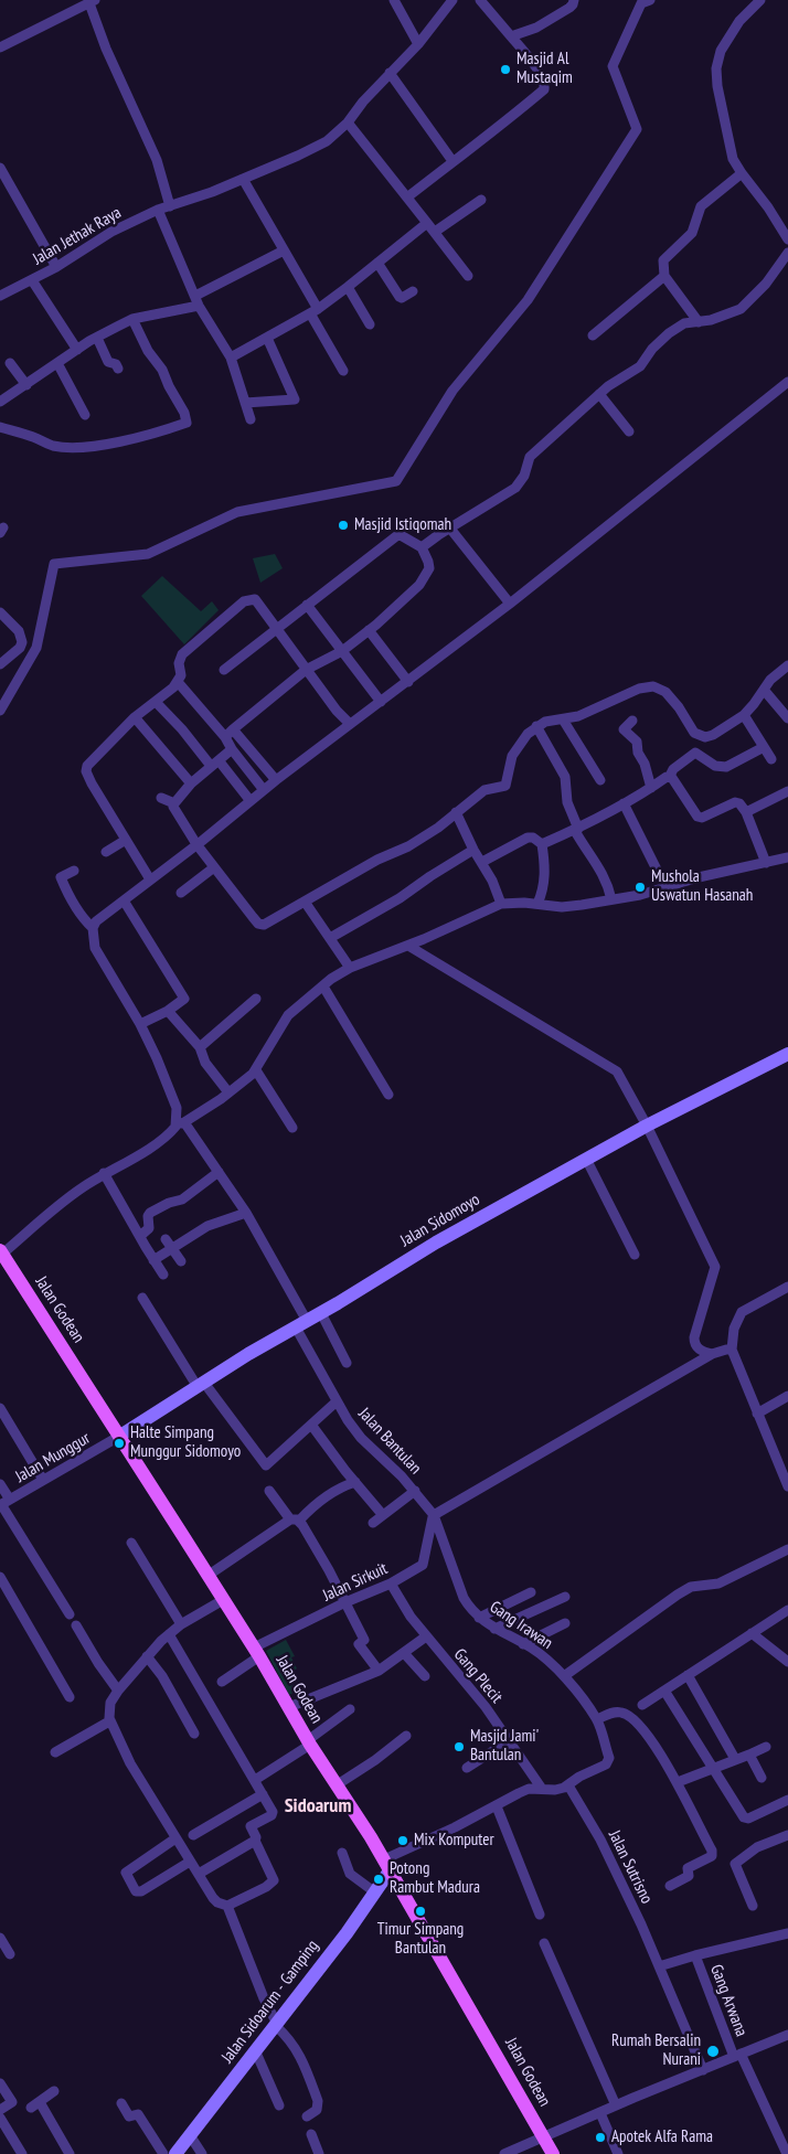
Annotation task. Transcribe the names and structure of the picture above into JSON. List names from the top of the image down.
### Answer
{
  "streets": {
    "main road": ["Jalan Sidomoyo", "Jalan Godean", "Jalan Sidoarum - Gamping"],
    "street": [
      "Jalan Jethak Raya",
      "Jalan Bantulan",
      "Jalan Munggur",
      "Jalan Sirkuit",
      "Gang Irawan",
      "Gang Plecit",
      "Jalan Sutrisno",
      "Gang Arwana"
    ]
  },
  "crossings": [
    ["Jalan Sidomoyo", "Jalan Godean"],
    ["Jalan Sidomoyo", "Jalan Bantulan"],
    ["Jalan Sidomoyo", "Jalan Munggur"],
    ["Jalan Godean", "Jalan Munggur"],
    ["Jalan Godean", "Jalan Sirkuit"],
    ["Jalan Godean", "Jalan Sidoarum - Gamping"],
    ["Jalan Bantulan", "Jalan Sirkuit"],
    ["Jalan Bantulan", "Gang Irawan"],
    ["Jalan Sirkuit", "Gang Irawan"],
    ["Jalan Sirkuit", "Gang Plecit"]
  ],
  "districts": ["Sidoarum"],
  "places": [
    "Masjid Al Mustaqim",
    "Masjid Istiqomah",
    "Mushola Uswatun Hasanah",
    "Halte Simpang Munggur Sidomoyo",
    "Masjid Jami' Bantulan",
    "Mix Komputer",
    "Potong Rambut Madura",
    "Timur Simpang Bantulan",
    "Rumah Bersalin Nurani",
    "Apotek Alfa Rama"
  ]
}
